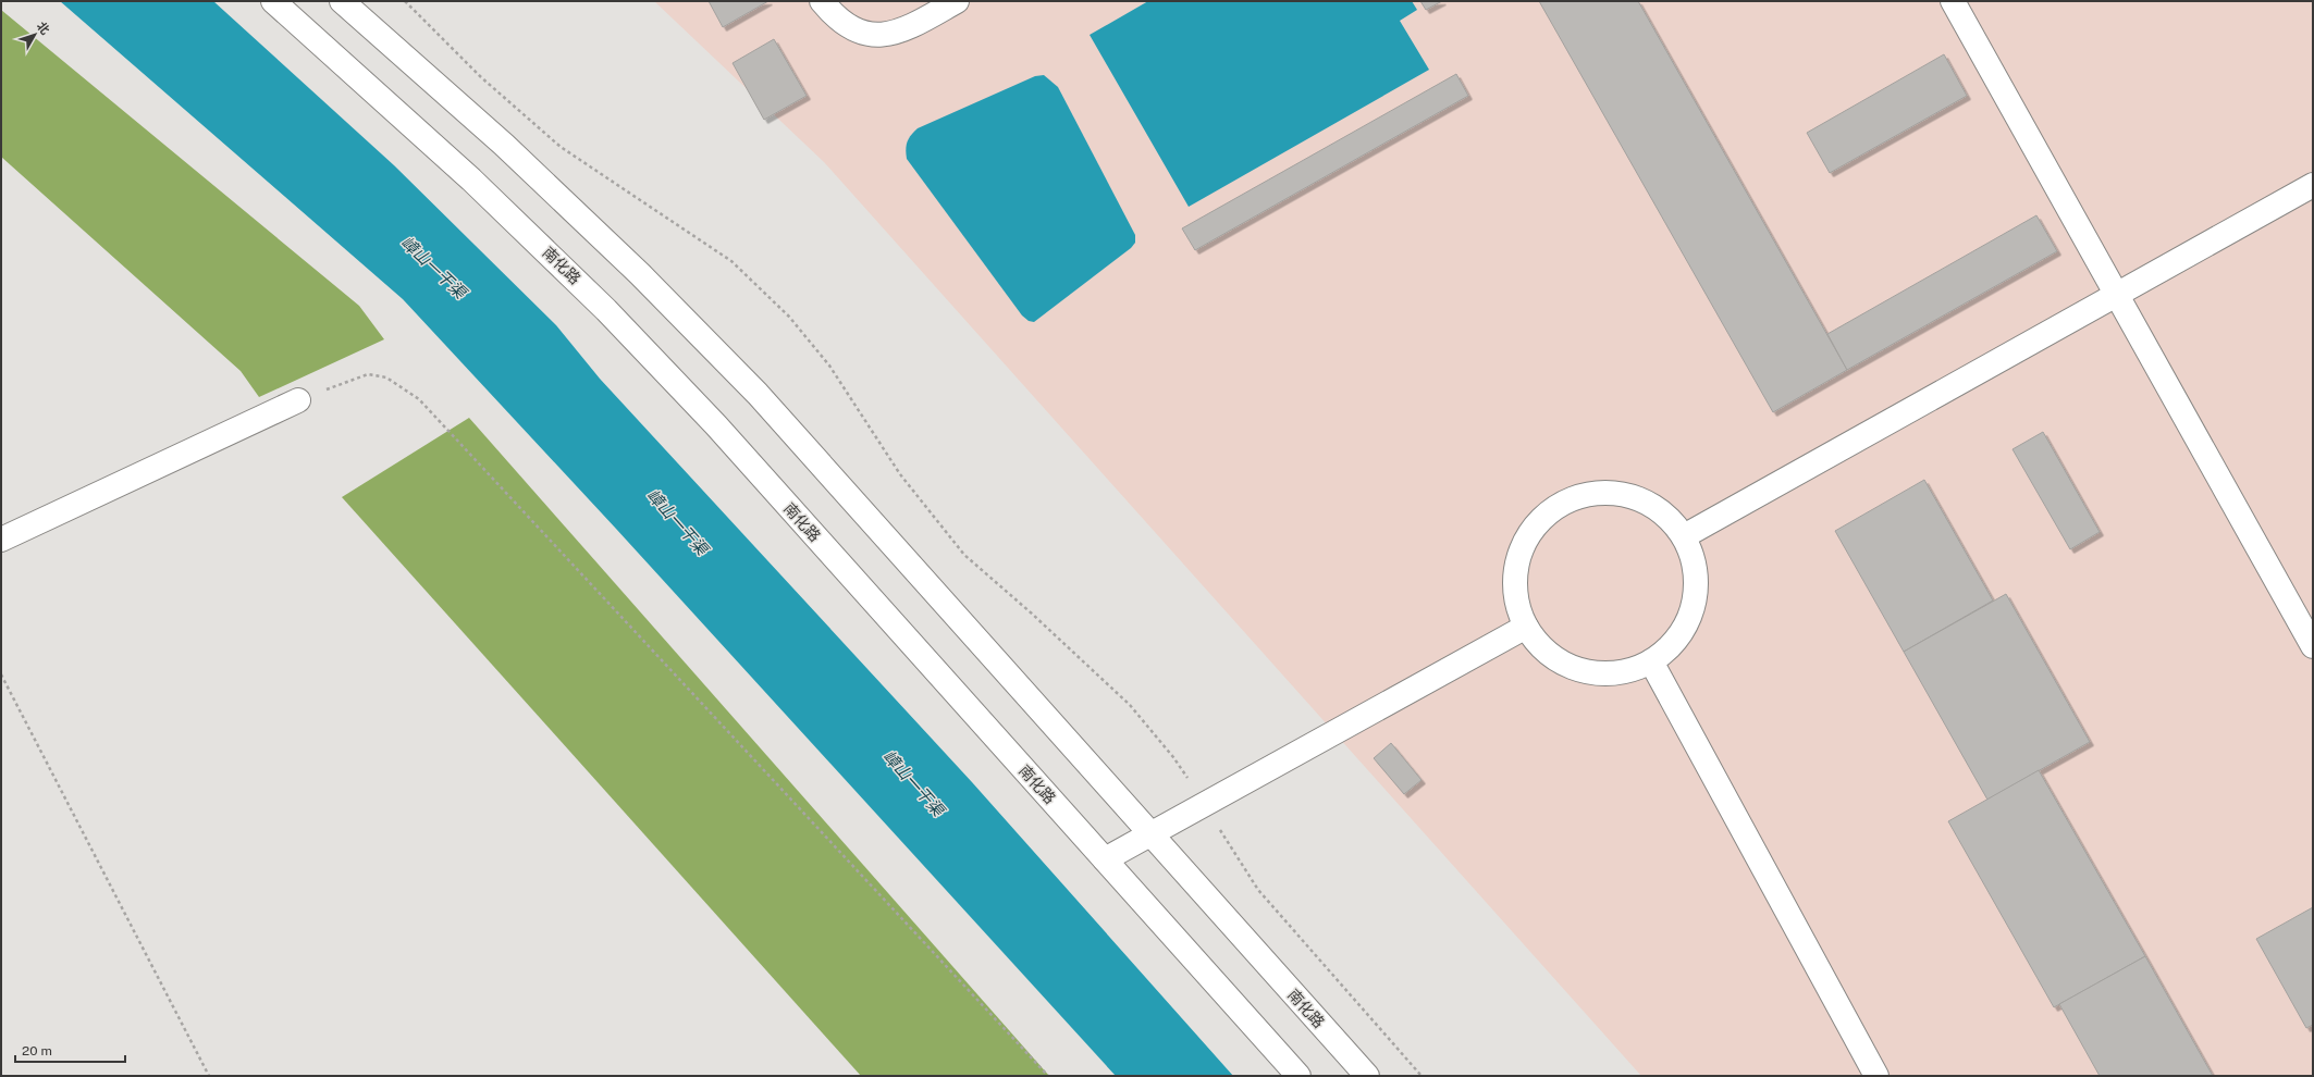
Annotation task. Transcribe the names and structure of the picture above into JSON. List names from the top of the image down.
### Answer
{
  "streets": {
    "main road": ["南化路"]
  },
  "water": ["嶂山一干渠"],
  "scale_bar": "20 m",
  "north": "top right"
}
